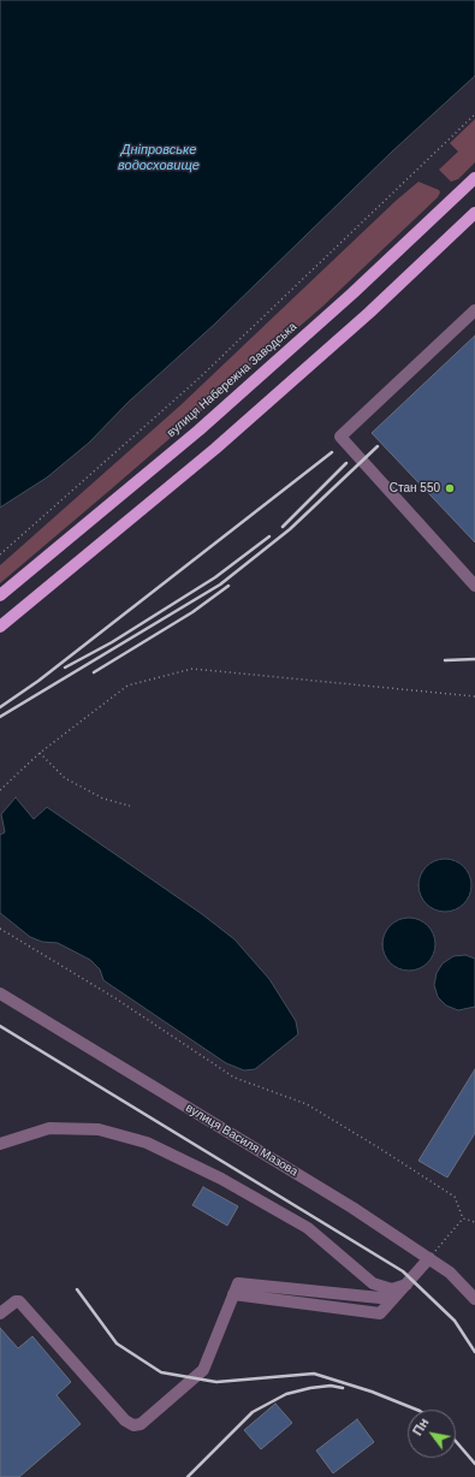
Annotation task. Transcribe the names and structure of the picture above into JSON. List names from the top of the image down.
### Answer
{
  "streets": {
    "main road": ["вулиця Набережна Заводська"],
    "street": ["вулиця Василя Мазова"]
  },
  "water": ["Дніпровське водосховище"],
  "places": ["Стан 550"],
  "north": "top left"
}
